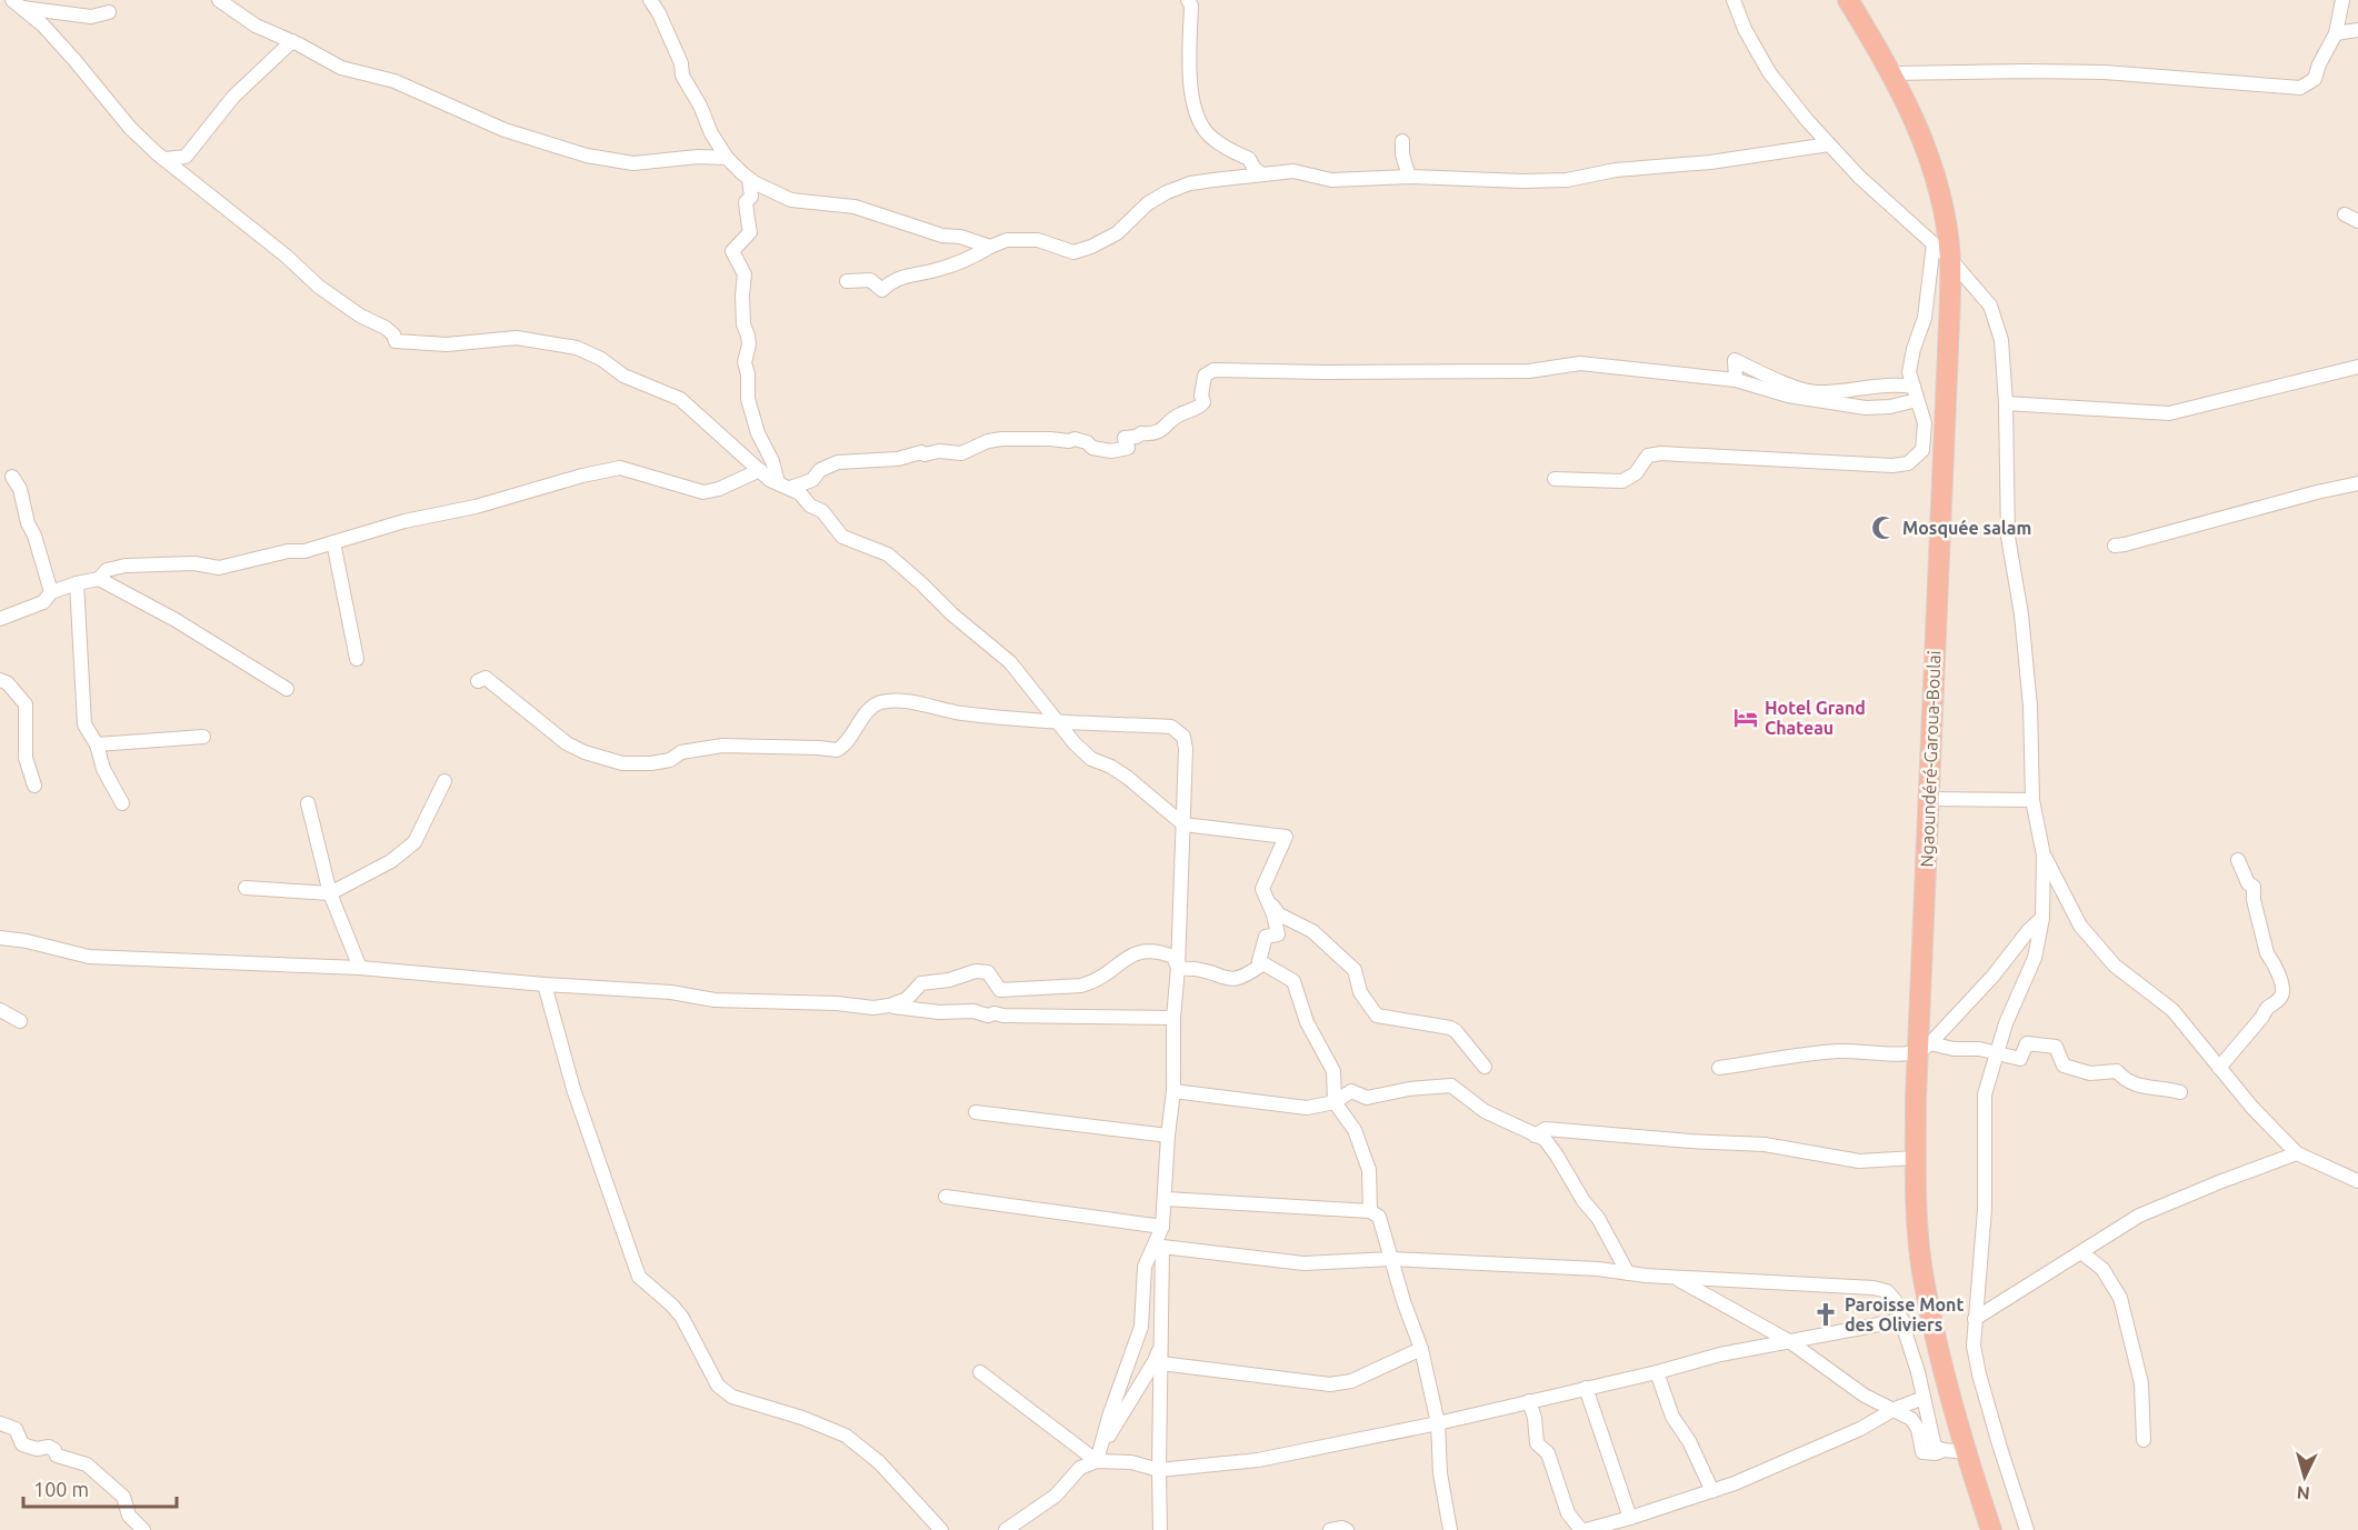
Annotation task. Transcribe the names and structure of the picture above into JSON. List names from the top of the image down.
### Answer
{
  "streets": {
    "highway": ["Ngaoundéré-Garoua-Boulai"]
  },
  "places": {
    "mosque": ["Mosquée salam"],
    "hotel": ["Hotel Grand Chateau"],
    "church": ["Paroisse Mont des Oliviers"]
  },
  "scale_bar": "100 m",
  "north": "bottom"
}
